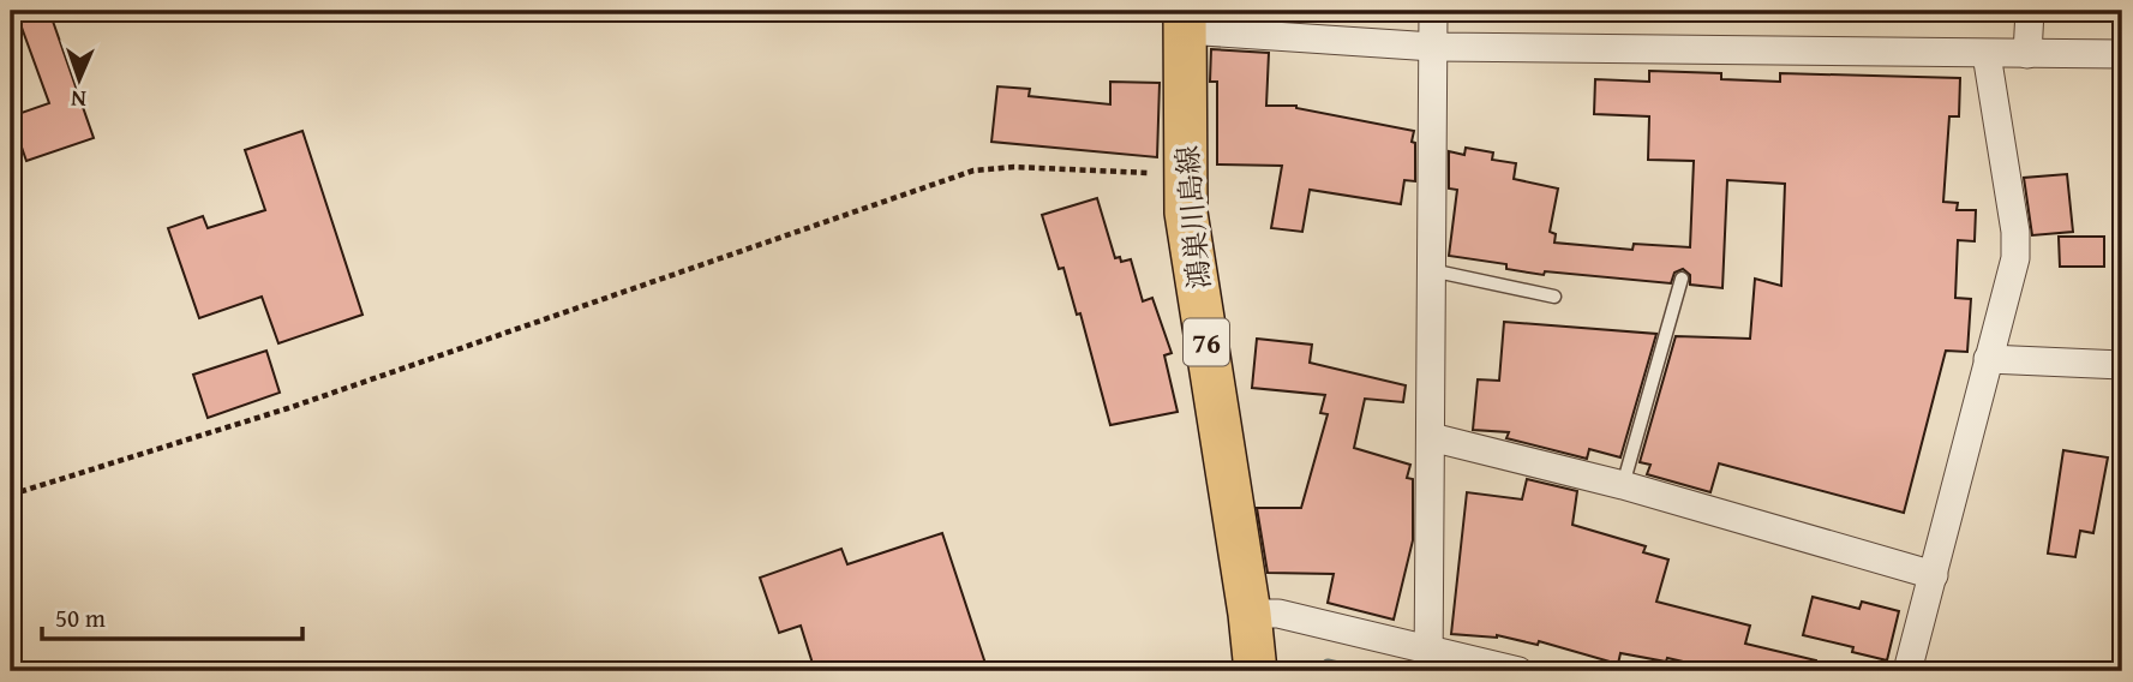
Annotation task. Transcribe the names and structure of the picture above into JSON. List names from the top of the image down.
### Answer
{
  "streets": {
    "main road": ["鴻巣川島線", "76"]
  },
  "scale_bar": "50 m",
  "north": "bottom"
}
